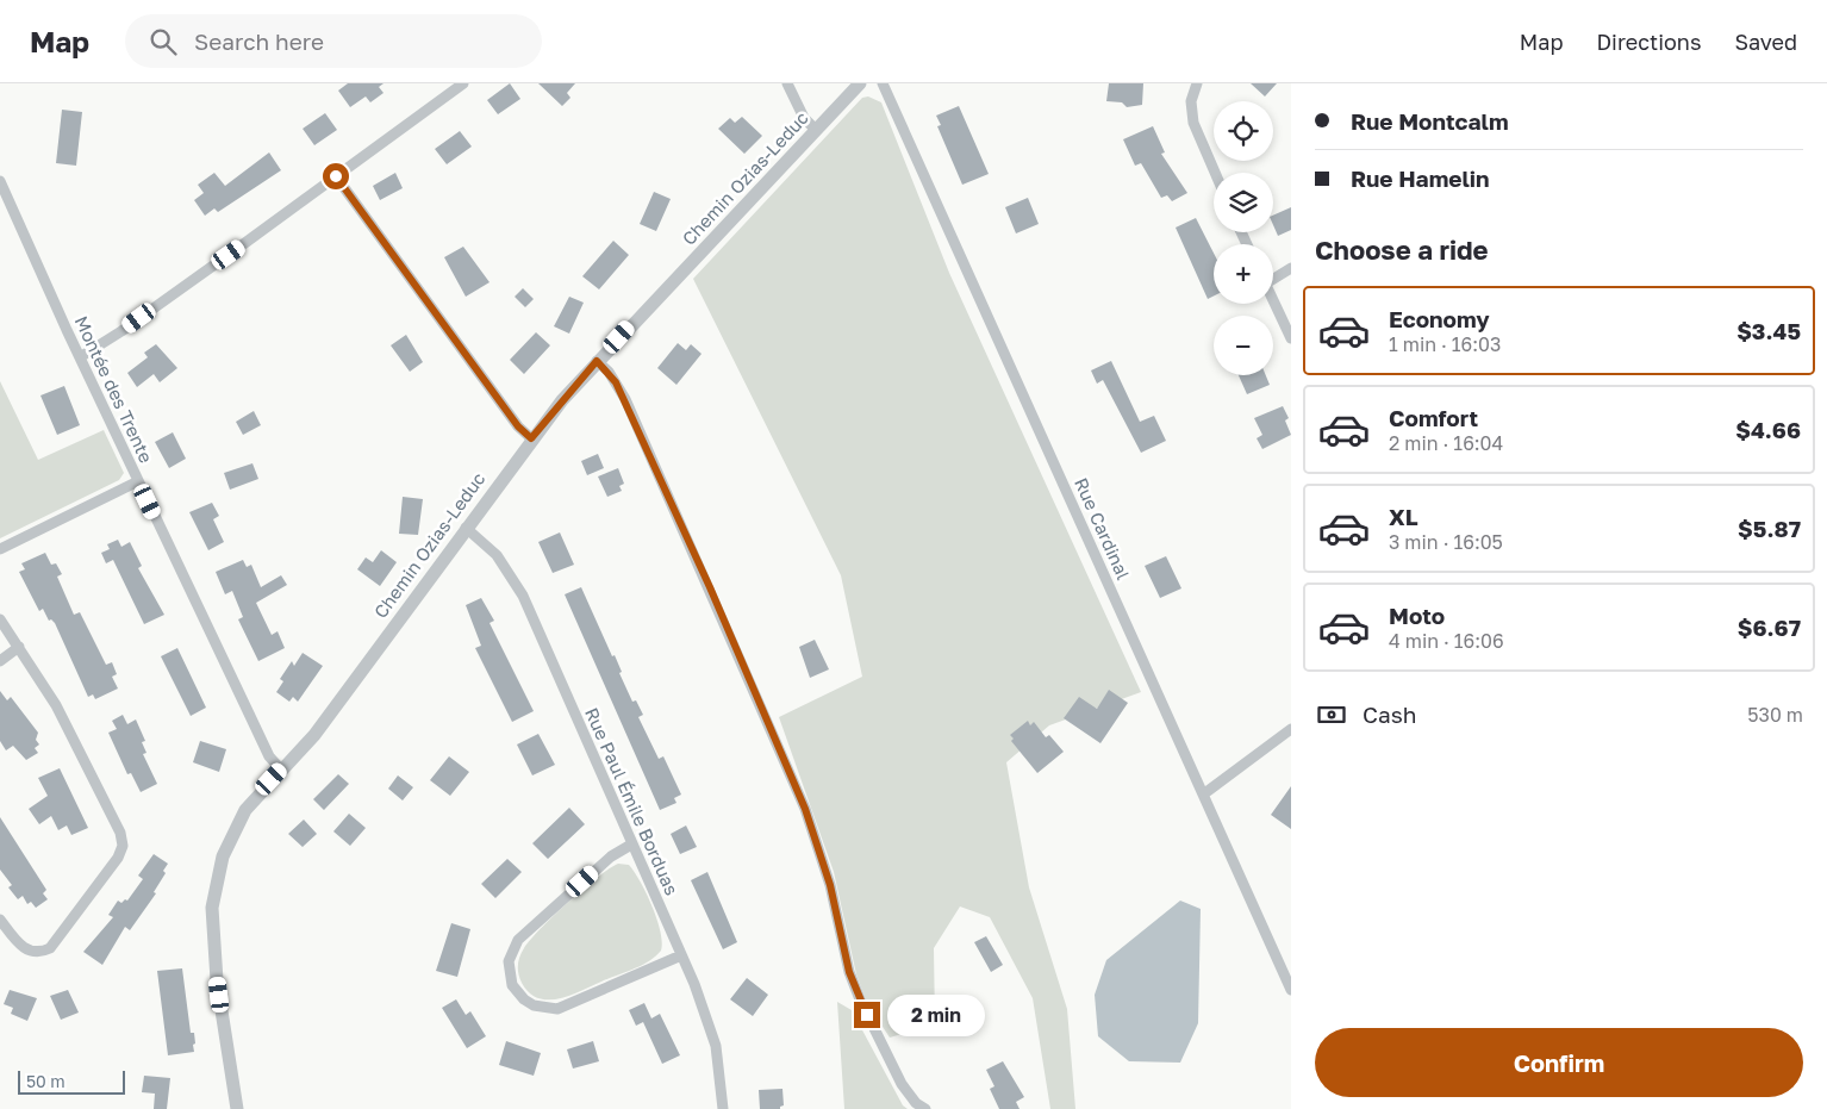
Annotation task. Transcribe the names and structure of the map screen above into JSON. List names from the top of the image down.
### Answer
{
  "streets": {
    "street": [
      "Chemin Ozias-Leduc",
      "Montée des Trente",
      "Rue Cardinal",
      "Rue Paul Émile Borduas"
    ]
  },
  "crossings": [
    ["Chemin Ozias-Leduc", "Montée des Trente"],
    ["Chemin Ozias-Leduc", "Rue Paul Émile Borduas"]
  ],
  "scale_bar": "50 m",
  "page": {
    "header": "Map",
    "search": "Search here",
    "nav": ["Map", "Directions", "Saved"],
    "banner": ["Rue Montcalm", "Rue Hamelin"],
    "map_buttons": ["+", "−"],
    "heading": "Choose a ride",
    "list": [
      {
        "name": "Economy",
        "note": "1 min · 16:03",
        "value": "$3.45"
      },
      {
        "name": "Comfort",
        "note": "2 min · 16:04",
        "value": "$4.66"
      },
      {
        "name": "XL",
        "note": "3 min · 16:05",
        "value": "$5.87"
      },
      {
        "name": "Moto",
        "note": "4 min · 16:06",
        "value": "$6.67"
      }
    ],
    "pay": ["Cash", "530 m"],
    "bubble": "2 min",
    "buttons": "Confirm",
    "scale": "50 m"
  }
}
